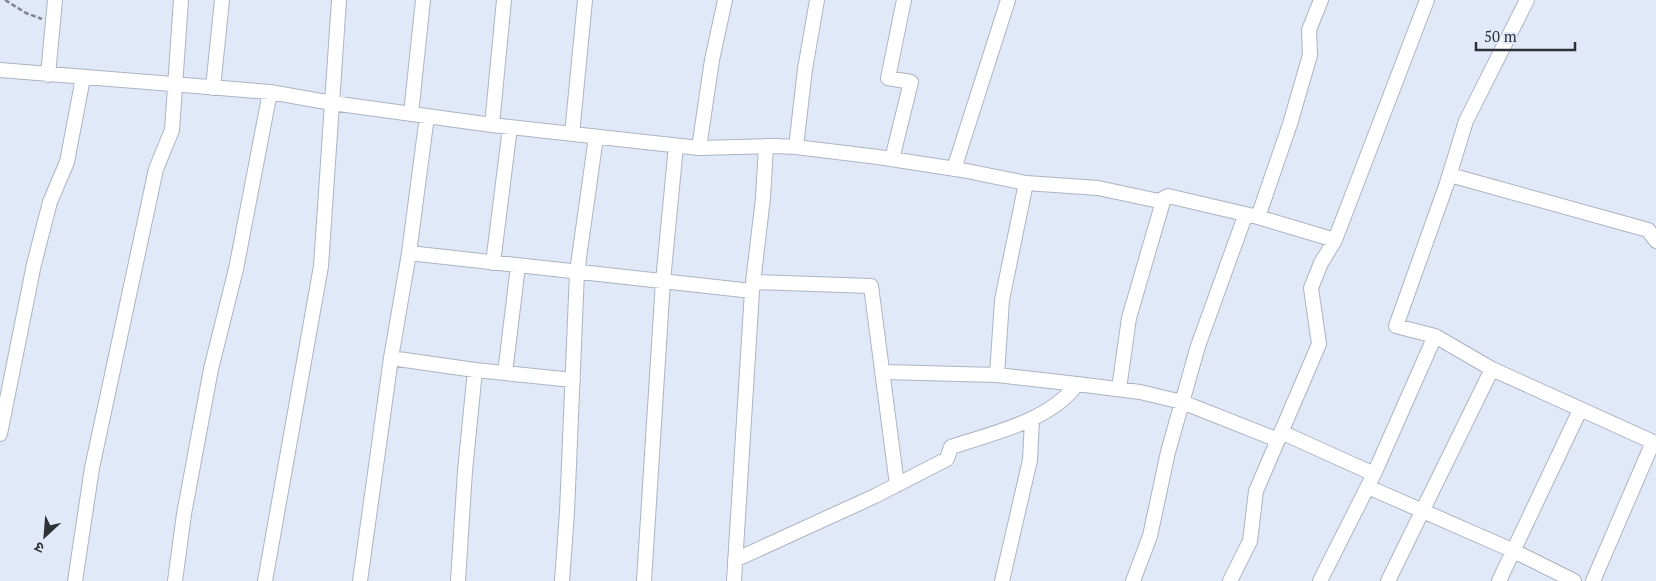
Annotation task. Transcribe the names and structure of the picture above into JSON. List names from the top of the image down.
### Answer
{
  "scale_bar": "50 m",
  "north": "bottom left"
}
